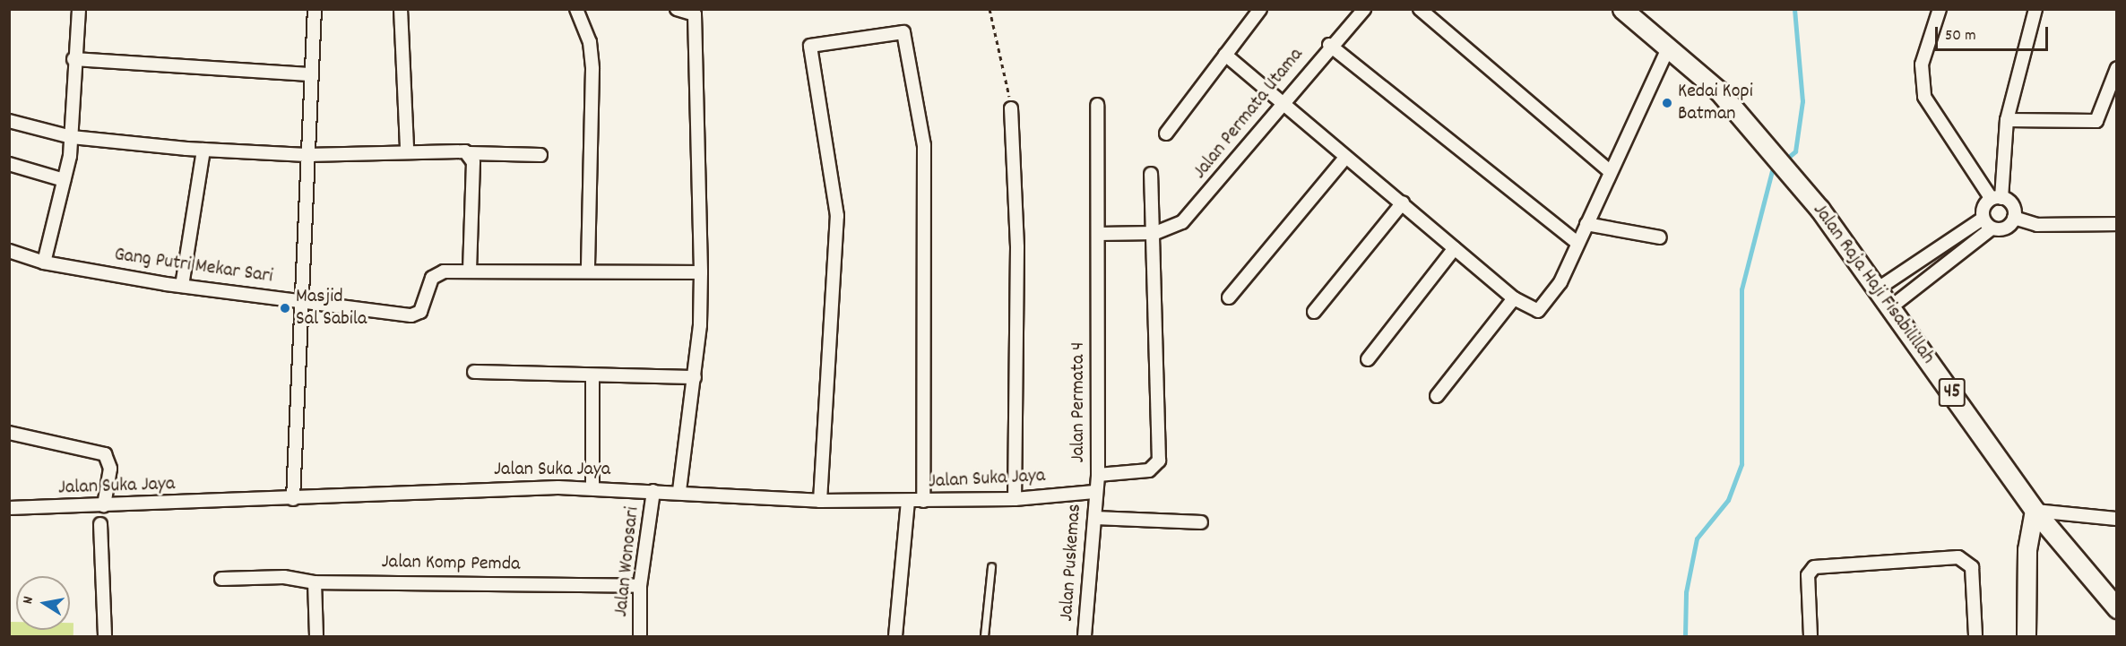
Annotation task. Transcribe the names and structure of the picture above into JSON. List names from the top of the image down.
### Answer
{
  "streets": {
    "main road": ["Jalan Raja Haji Fisabilillah", "45"],
    "street": [
      "Jalan Permata Utama",
      "Gang Putri Mekar Sari",
      "Jalan Permata 4",
      "Jalan Suka Jaya",
      "Jalan Wonosari",
      "Jalan Puskemas",
      "Jalan Komp Pemda"
    ]
  },
  "crossings": [
    ["Jalan Permata Utama", "Jalan Permata 4"],
    ["Jalan Permata 4", "Jalan Puskemas"],
    ["Jalan Suka Jaya", "Jalan Wonosari"],
    ["Jalan Suka Jaya", "Jalan Puskemas"],
    ["Jalan Wonosari", "Jalan Komp Pemda"]
  ],
  "places": ["Kedai Kopi Batman", "Masjid Sal Sabila"],
  "scale_bar": "50 m",
  "north": "left"
}
